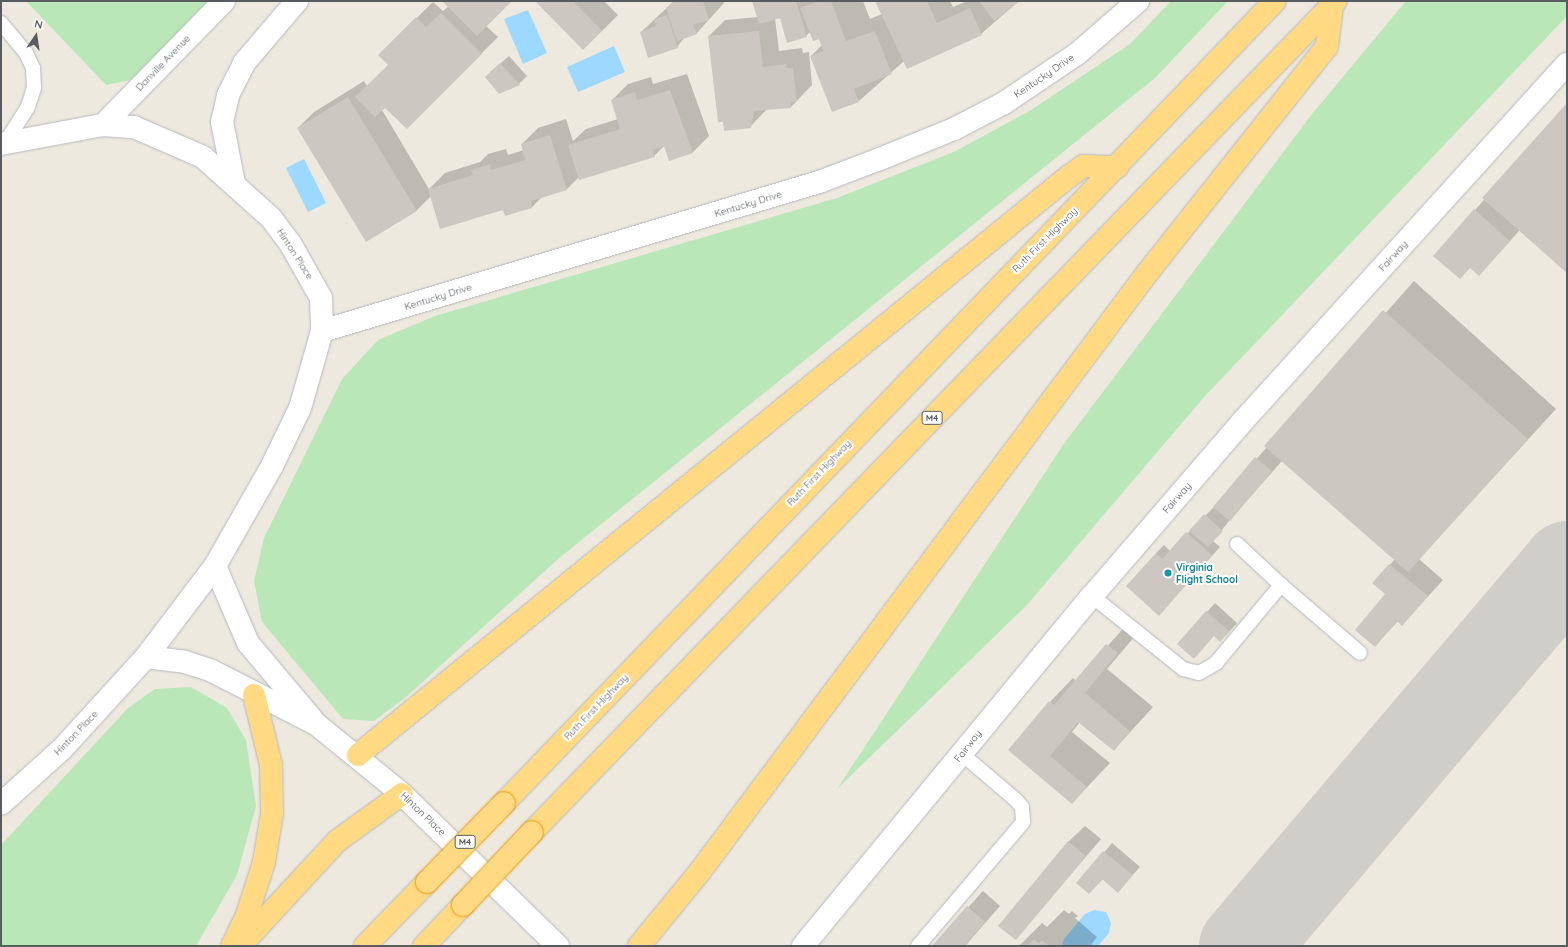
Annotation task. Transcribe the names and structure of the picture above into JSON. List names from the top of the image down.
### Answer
{
  "streets": {
    "highway": ["Ruth First Highway", "M4"],
    "street": [
      "Danville Avenue",
      "Kentucky Drive",
      "Hinton Place",
      "Fairway"
    ]
  },
  "crossings": [
    ["Danville Avenue", "Hinton Place"],
    ["Kentucky Drive", "Hinton Place"]
  ],
  "places": ["Virginia Flight School"],
  "north": "top"
}
